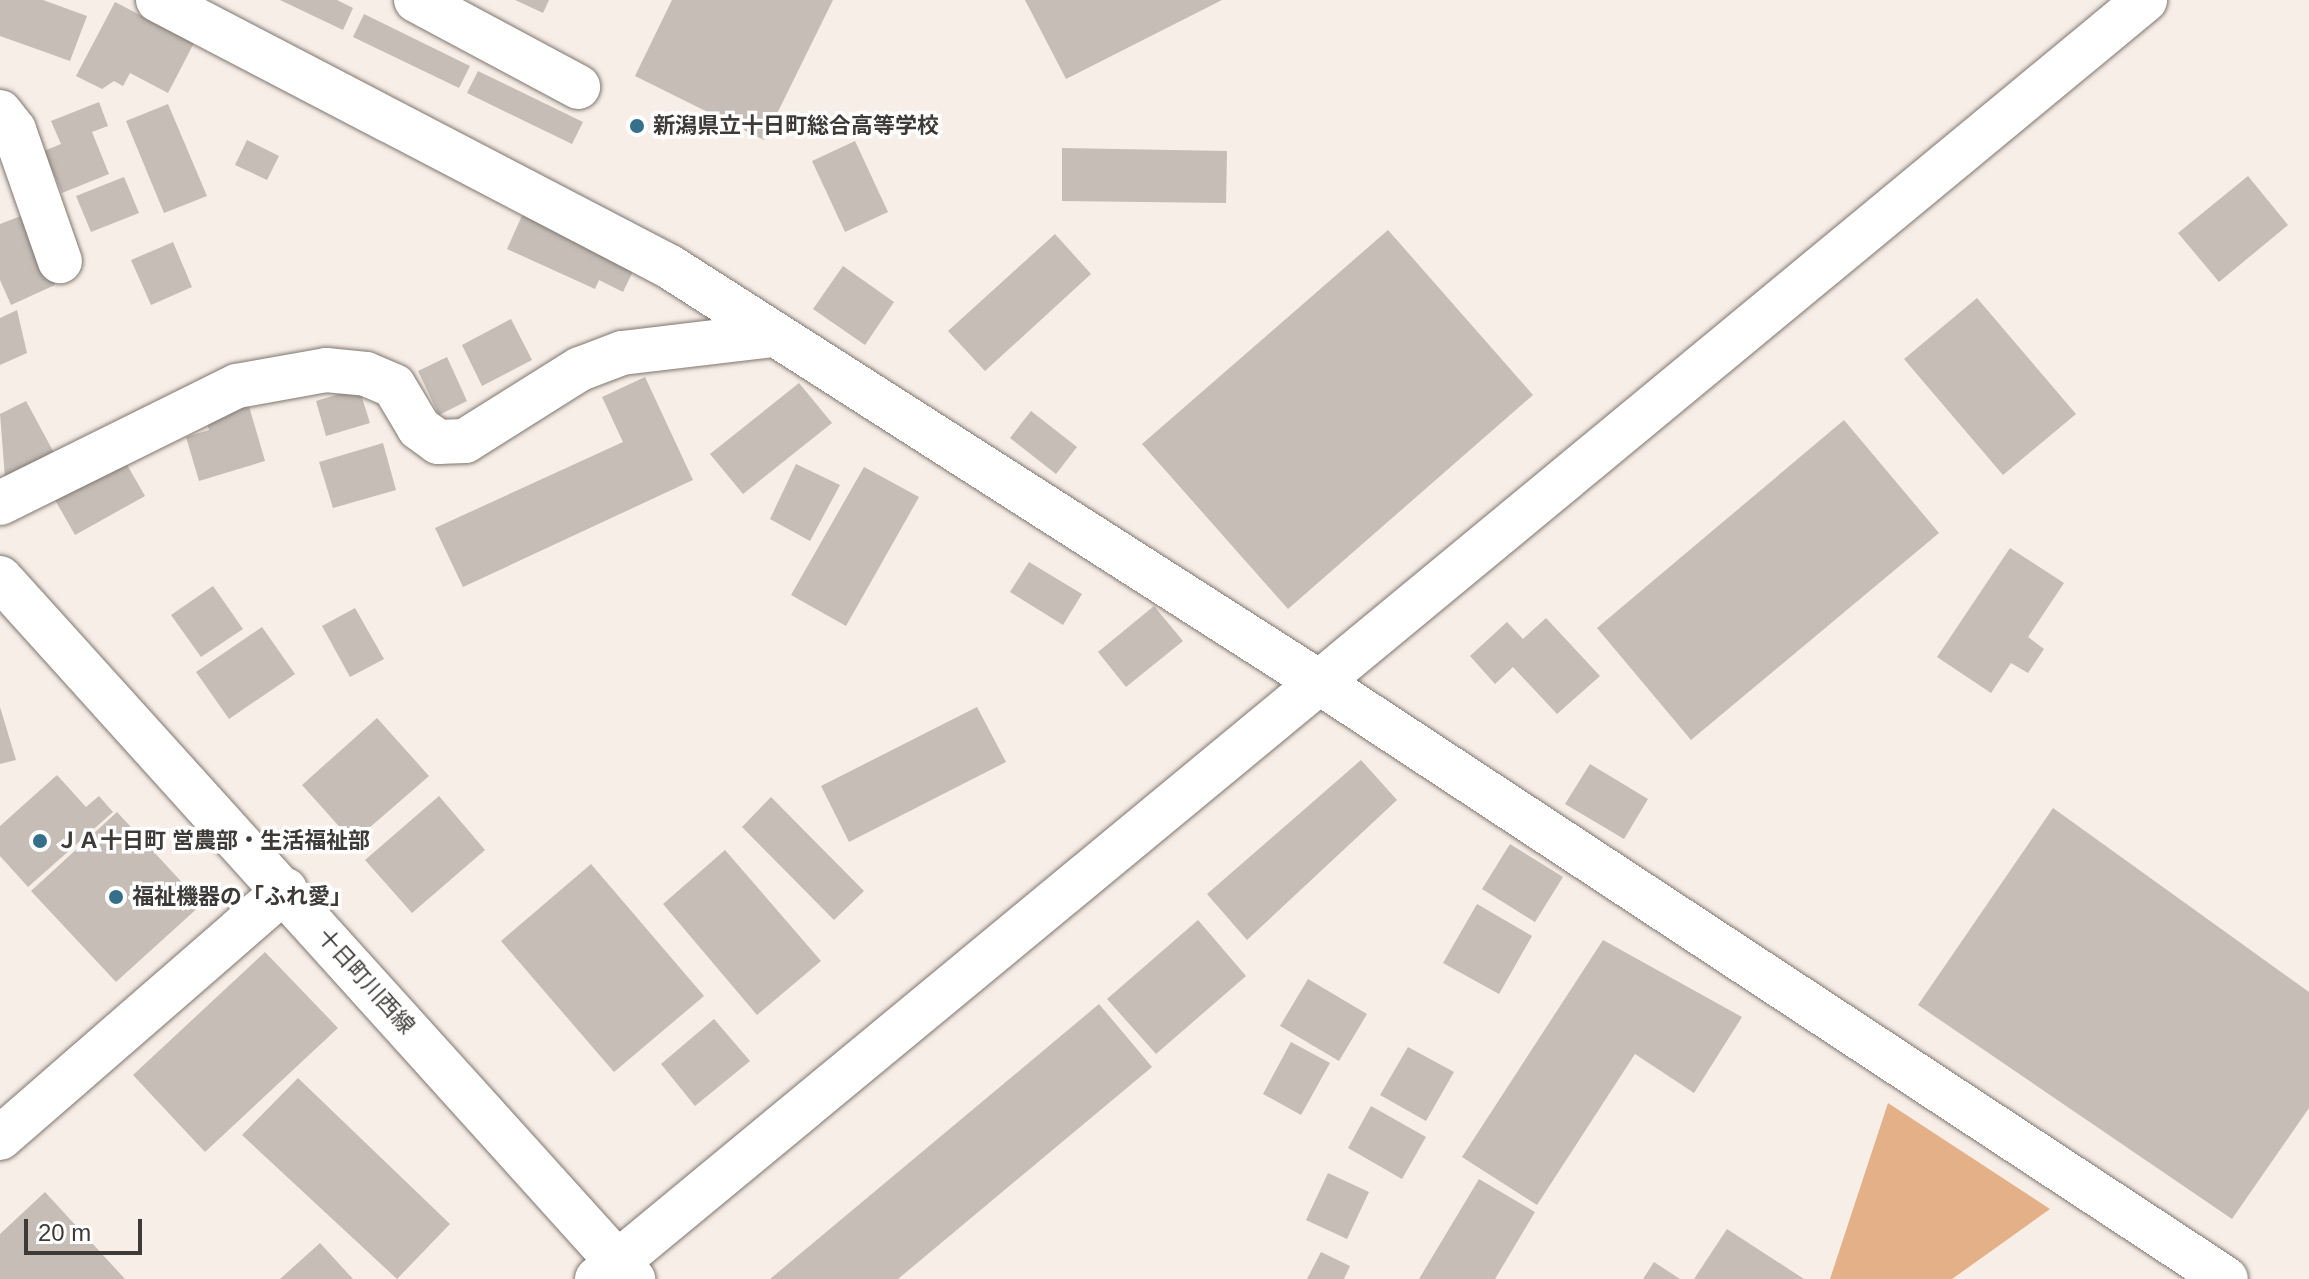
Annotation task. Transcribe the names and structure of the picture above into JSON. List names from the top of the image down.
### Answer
{
  "streets": {
    "street": ["十日町川西線"]
  },
  "places": ["新潟県立十日町総合高等学校", "ＪＡ十日町 営農部・生活福祉部", "福祉機器の「ふれ愛」"],
  "scale_bar": "20 m"
}
